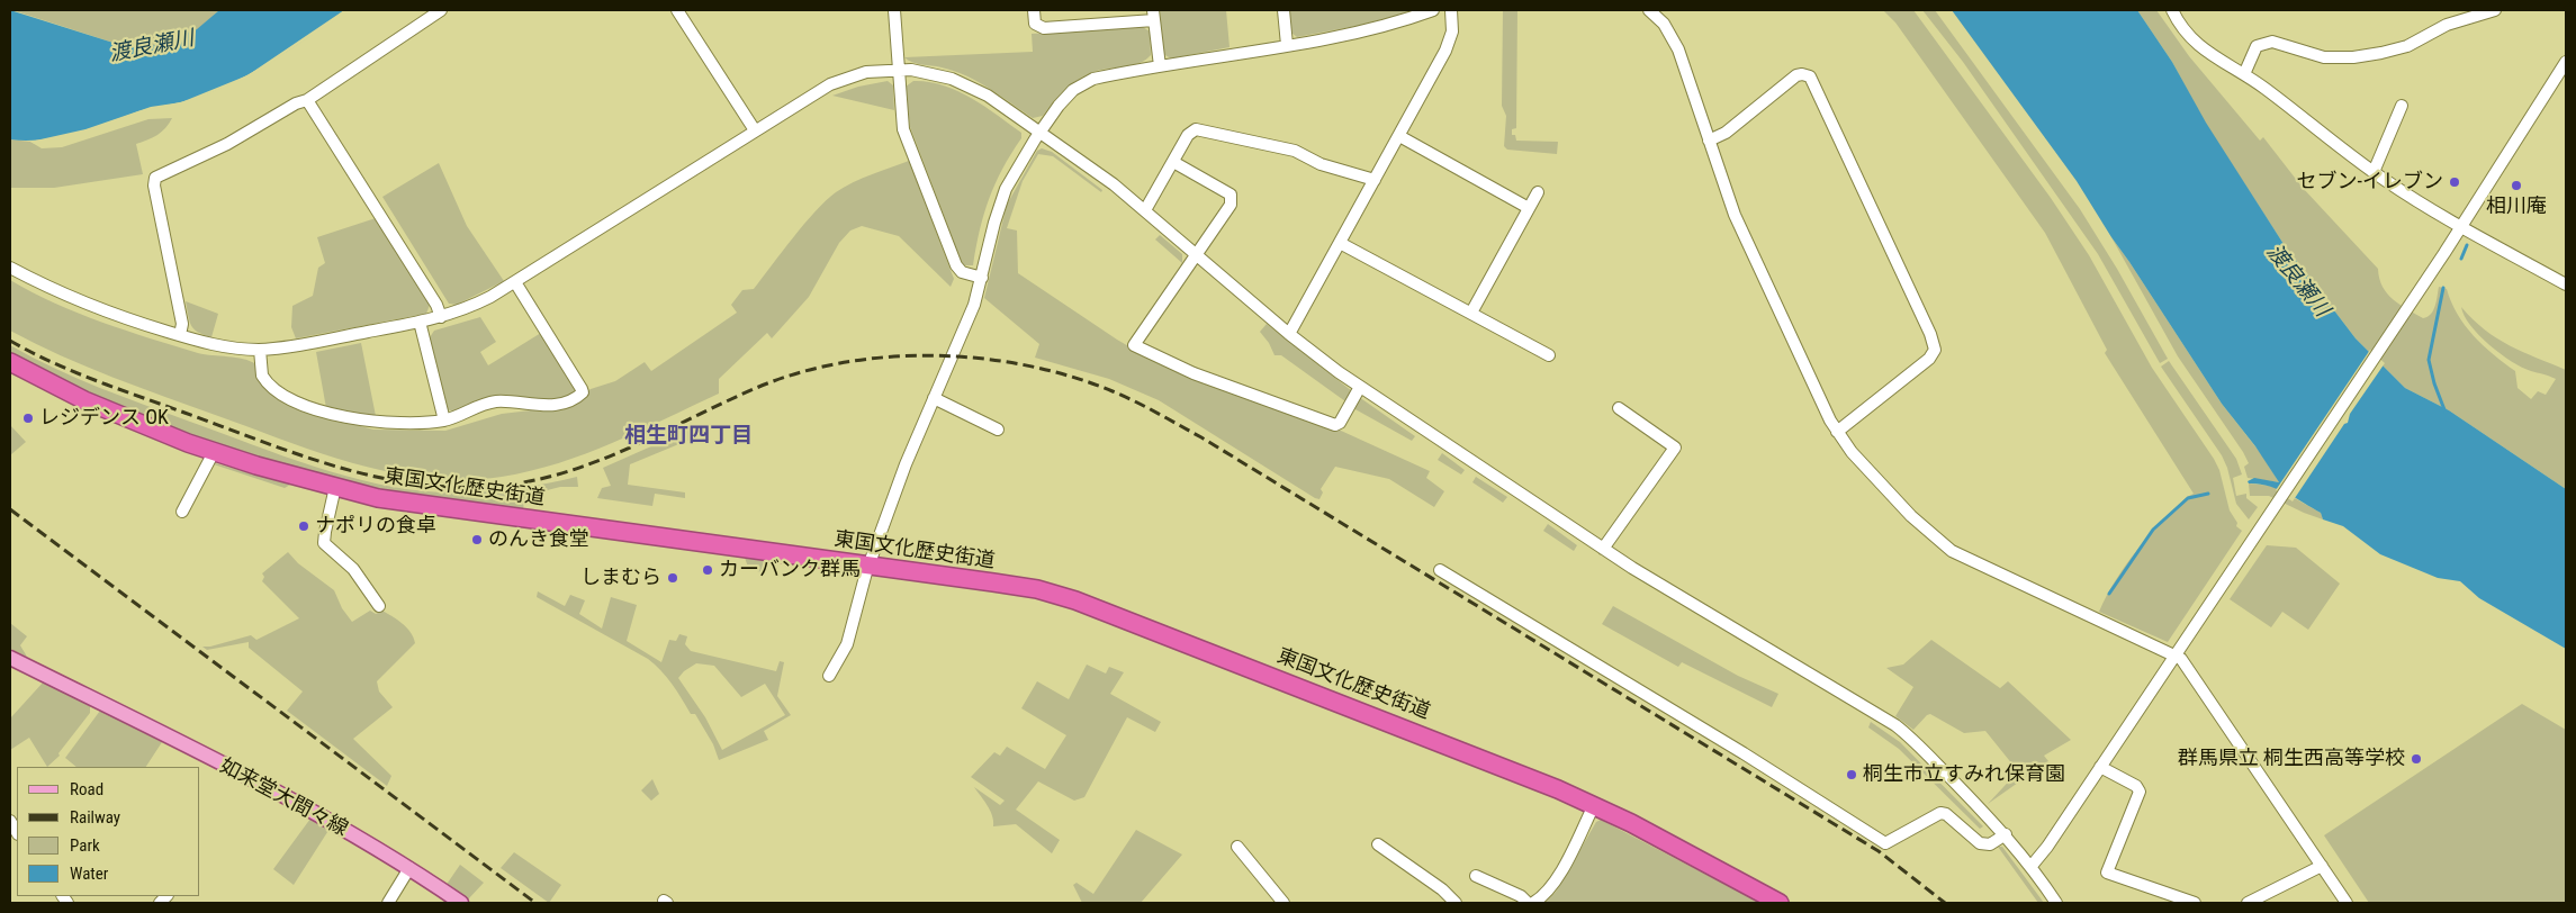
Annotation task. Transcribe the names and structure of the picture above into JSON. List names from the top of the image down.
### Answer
{
  "streets": {
    "highway": ["東国文化歴史街道"],
    "main road": ["如来堂大間々線"]
  },
  "districts": ["相生町四丁目"],
  "water": ["渡良瀬川"],
  "places": [
    "セブン-イレブン",
    "相川庵",
    "レジデンス OK",
    "ナポリの食卓",
    "のんき食堂",
    "カーバンク群馬",
    "しまむら",
    "群馬県立 桐生西高等学校",
    "桐生市立すみれ保育園"
  ],
  "legend": [
    "Road",
    "Railway",
    "Park",
    "Water"
  ]
}
